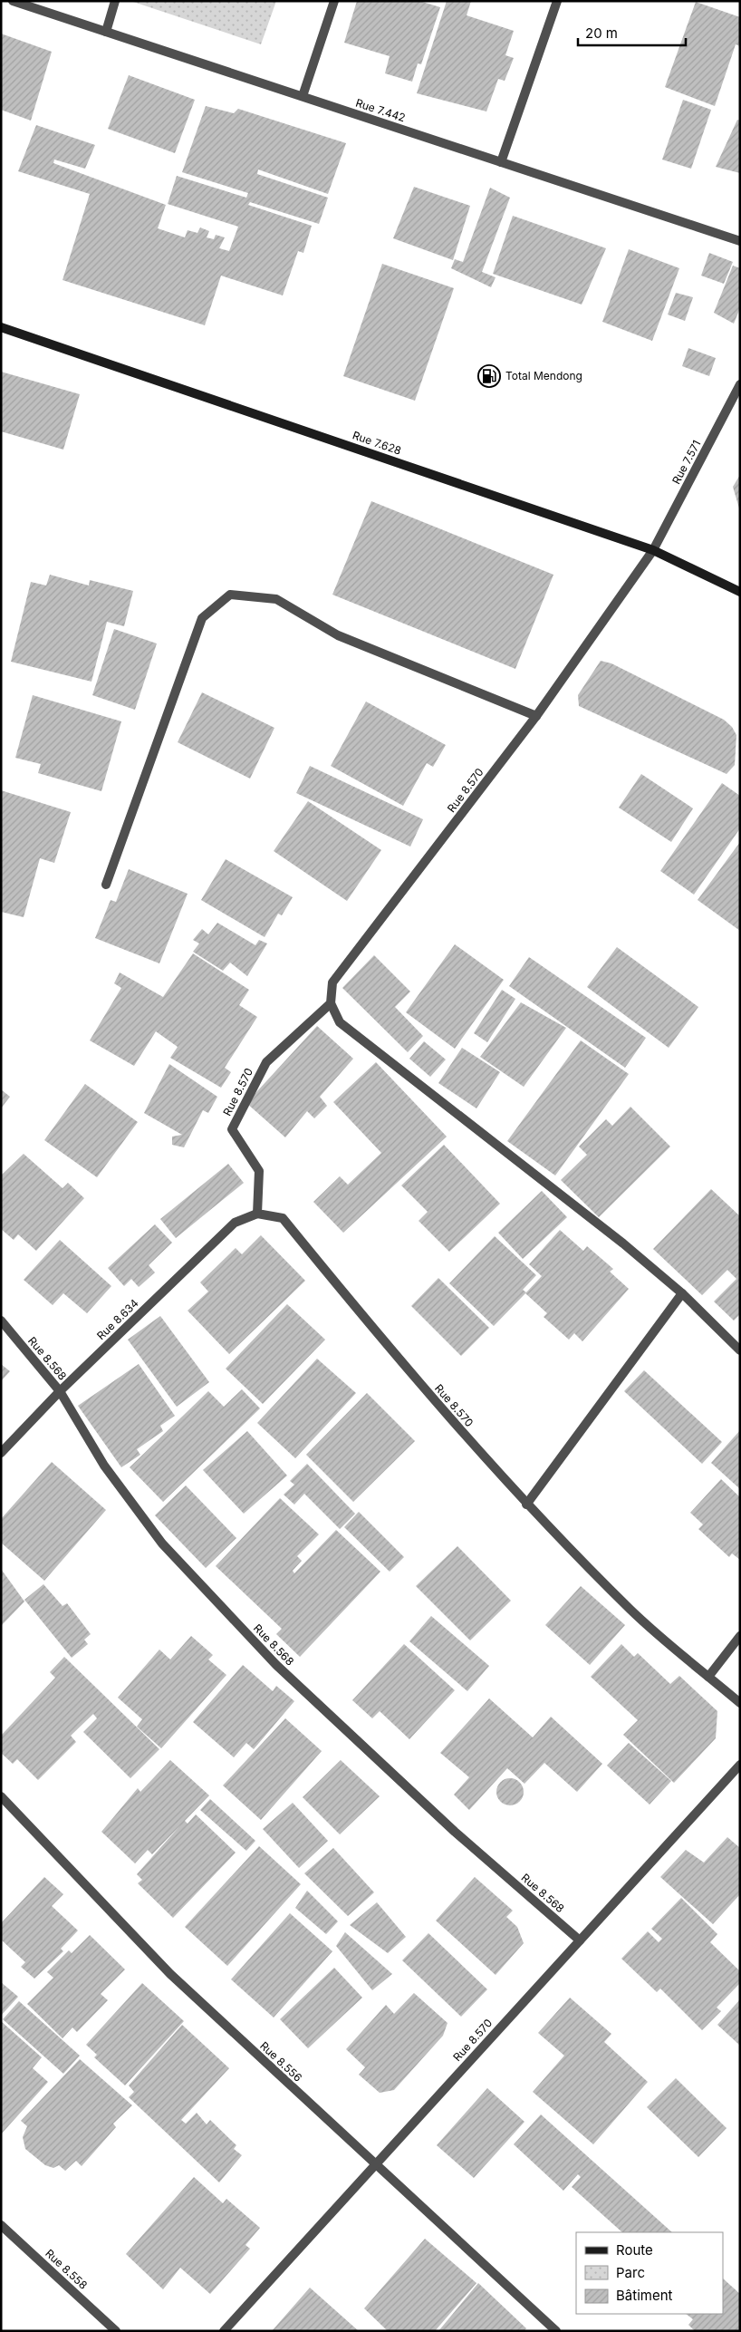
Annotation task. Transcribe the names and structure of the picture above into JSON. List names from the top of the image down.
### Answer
{
  "streets": {
    "main road": ["Rue 7.628"],
    "street": [
      "Rue 7.442",
      "Rue 7.571",
      "Rue 8.570",
      "Rue 8.634",
      "Rue 8.568",
      "Rue 8.556",
      "Rue 8.558"
    ]
  },
  "crossings": [
    ["Rue 7.628", "Rue 7.571"],
    ["Rue 7.628", "Rue 8.570"],
    ["Rue 7.571", "Rue 8.570"],
    ["Rue 8.570", "Rue 8.634"],
    ["Rue 8.570", "Rue 8.568"],
    ["Rue 8.570", "Rue 8.556"],
    ["Rue 8.634", "Rue 8.568"]
  ],
  "places": {
    "fuel station": ["Total Mendong"]
  },
  "legend": ["Route", "Parc", "Bâtiment"],
  "scale_bar": "20 m"
}
